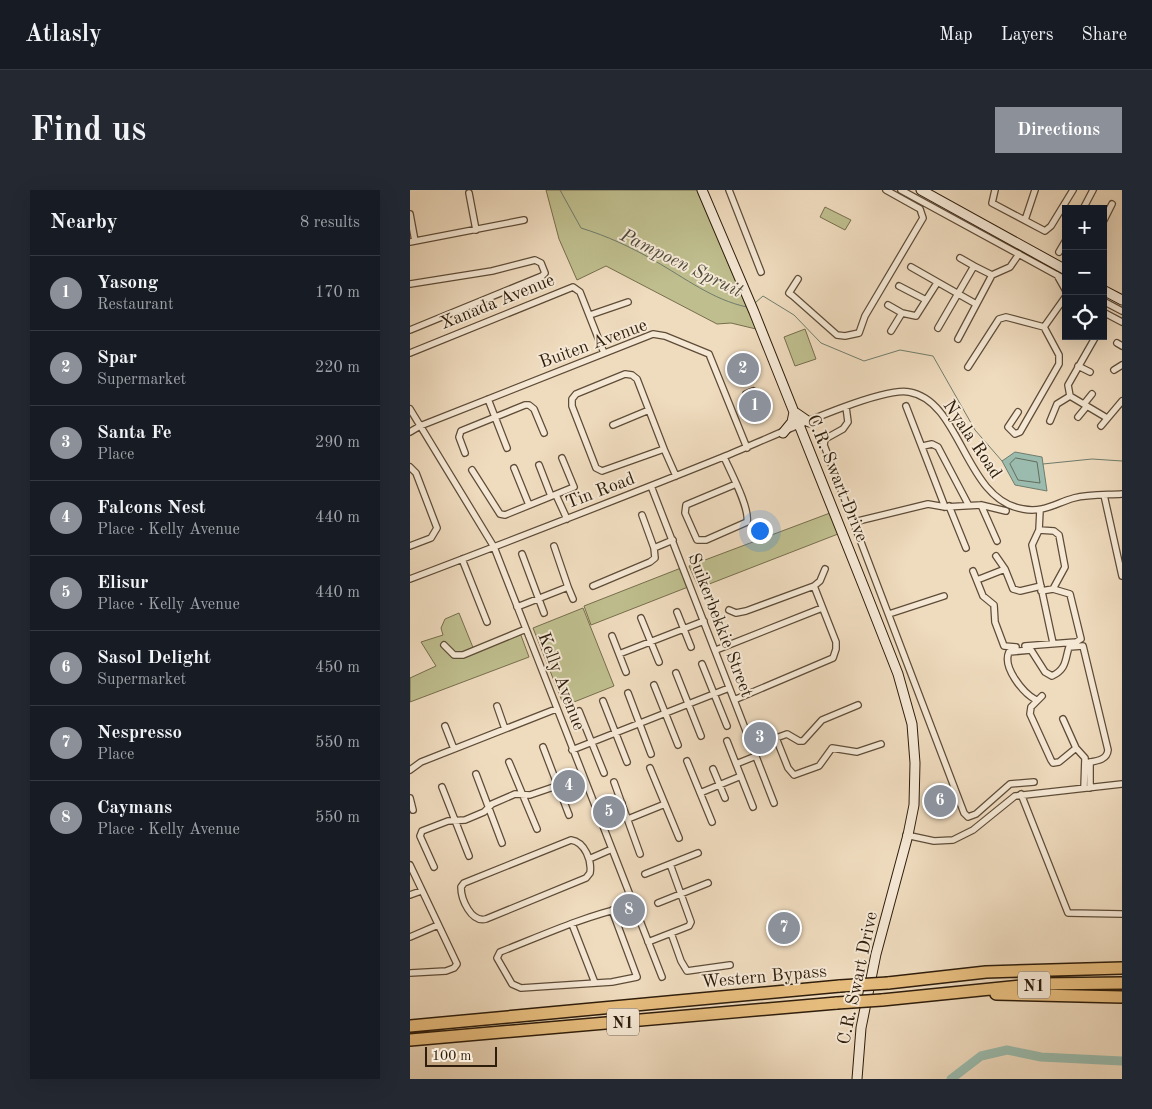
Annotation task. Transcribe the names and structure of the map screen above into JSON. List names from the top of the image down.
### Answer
{
  "streets": {
    "highway": ["Western Bypass", "N1"],
    "street": [
      "Xanada Avenue",
      "Buiten Avenue",
      "Nyala Road",
      "C.R. Swart Drive",
      "Tin Road",
      "Suikerbekkie Street",
      "Kelly Avenue"
    ]
  },
  "crossings": [
    ["Buiten Avenue", "Tin Road"],
    ["Buiten Avenue", "Kelly Avenue"],
    ["Nyala Road", "C.R. Swart Drive"],
    ["Nyala Road", "Tin Road"],
    ["C.R. Swart Drive", "Tin Road"],
    ["Tin Road", "Suikerbekkie Street"],
    ["Tin Road", "Kelly Avenue"]
  ],
  "water": ["Pampoen Spruit"],
  "scale_bar": "100 m",
  "page": {
    "header": "Atlasly",
    "nav": ["Map", "Layers", "Share"],
    "buttons": "Directions",
    "title": "Find us",
    "heading": ["Nearby", "8 results"],
    "map_buttons": ["+", "−"],
    "list": [
      {
        "mark": "1",
        "name": "Yasong",
        "note": "Restaurant",
        "value": "170 m"
      },
      {
        "mark": "2",
        "name": "Spar",
        "note": "Supermarket",
        "value": "220 m"
      },
      {
        "mark": "3",
        "name": "Santa Fe",
        "note": "Place",
        "value": "290 m"
      },
      {
        "mark": "4",
        "name": "Falcons Nest",
        "note": "Place · Kelly Avenue",
        "value": "440 m"
      },
      {
        "mark": "5",
        "name": "Elisur",
        "note": "Place · Kelly Avenue",
        "value": "440 m"
      },
      {
        "mark": "6",
        "name": "Sasol Delight",
        "note": "Supermarket",
        "value": "450 m"
      },
      {
        "mark": "7",
        "name": "Nespresso",
        "note": "Place",
        "value": "550 m"
      },
      {
        "mark": "8",
        "name": "Caymans",
        "note": "Place · Kelly Avenue",
        "value": "550 m"
      }
    ],
    "pins": [
      "2",
      "1",
      "3",
      "4",
      "6",
      "5",
      "8",
      "7"
    ],
    "scale": "100 m"
  }
}
